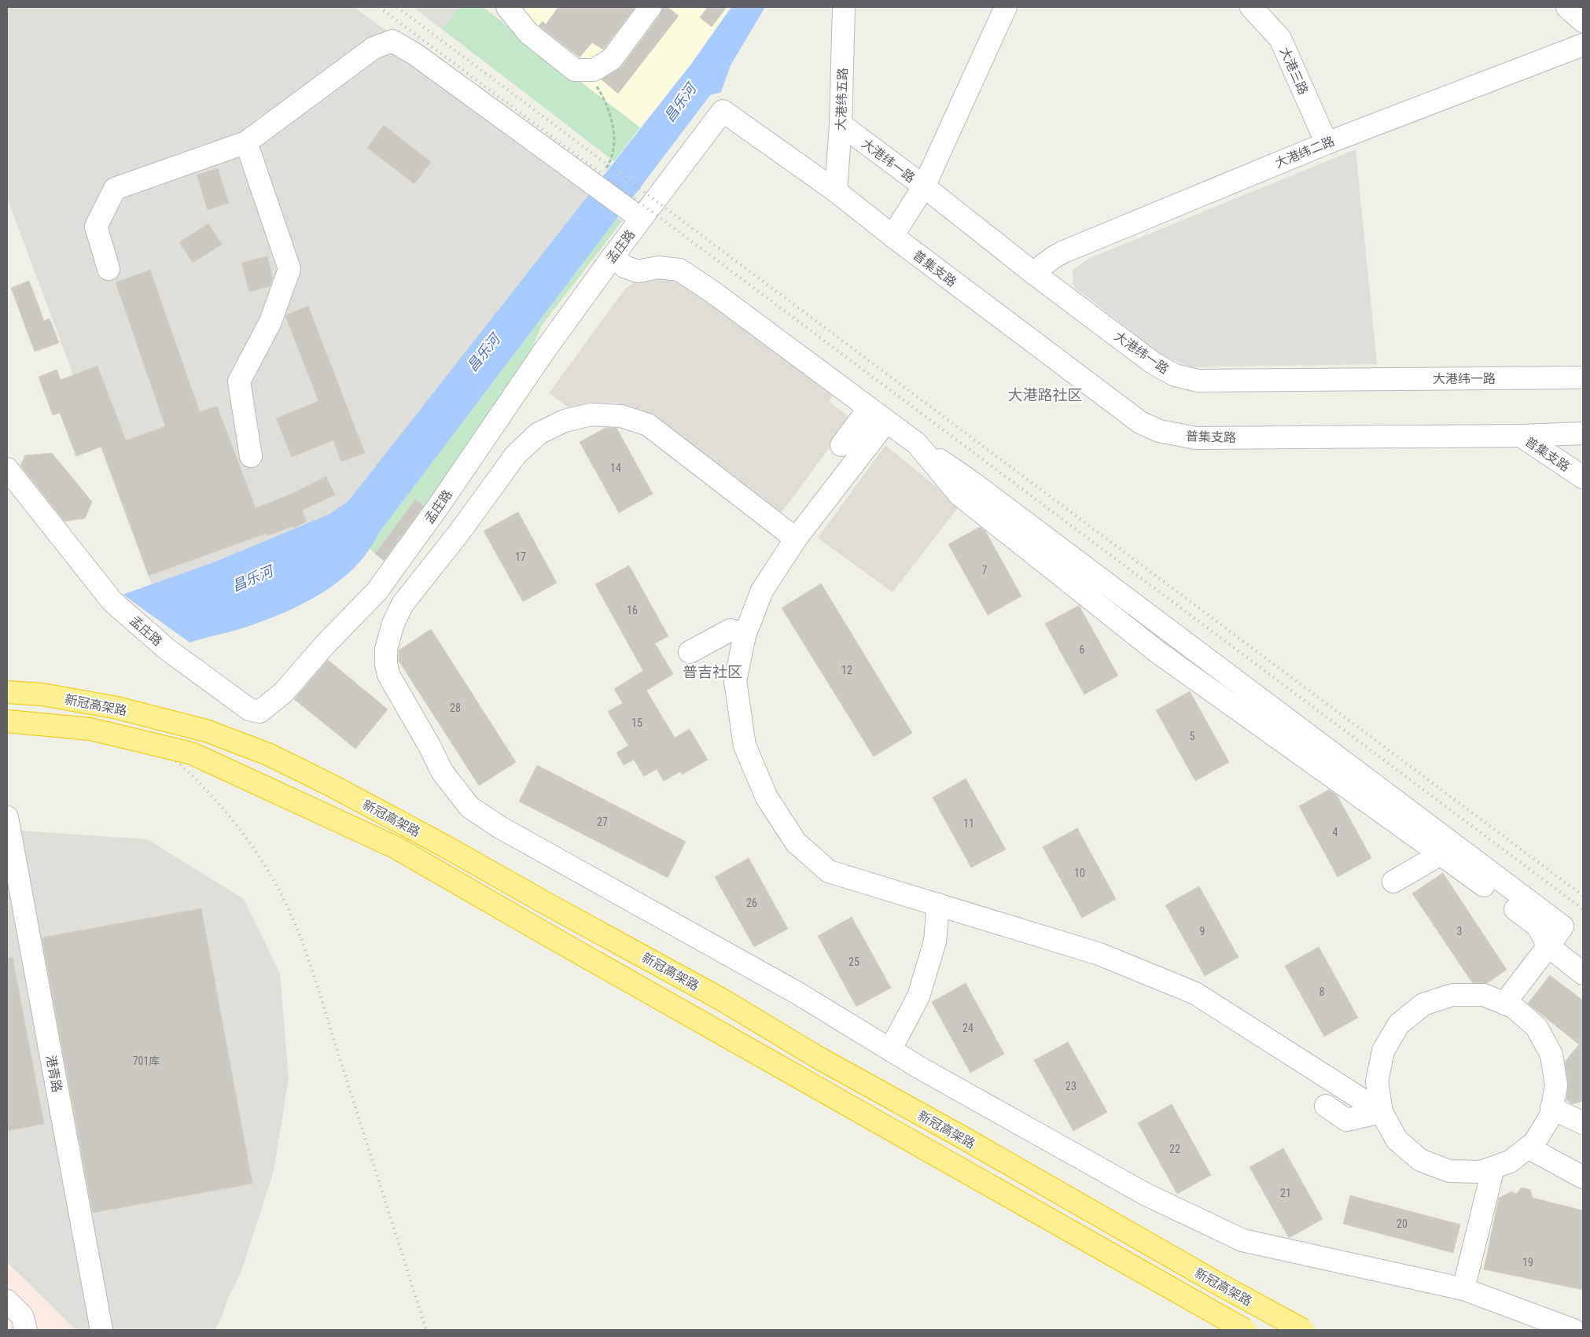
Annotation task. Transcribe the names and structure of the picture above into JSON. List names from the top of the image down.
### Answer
{
  "streets": {
    "highway": ["新冠高架路"],
    "street": [
      "大港三路",
      "大港纬五路",
      "大港纬二路",
      "大港纬一路",
      "孟庄路",
      "普集支路",
      "港青路"
    ]
  },
  "crossings": [
    ["大港三路", "大港纬二路"],
    ["大港纬五路", "大港纬一路"],
    ["大港纬五路", "孟庄路"],
    ["大港纬五路", "普集支路"],
    ["大港纬二路", "大港纬一路"],
    ["孟庄路", "普集支路"]
  ],
  "districts": ["大港路社区", "普吉社区"],
  "water": ["昌乐河"],
  "house_numbers": [
    "14",
    "17",
    "7",
    "16",
    "6",
    "12",
    "28",
    "15",
    "5",
    "27",
    "11",
    "4",
    "10",
    "26",
    "9",
    "3",
    "25",
    "8",
    "24",
    "701库",
    "23",
    "22",
    "21",
    "20",
    "19"
  ]
}
